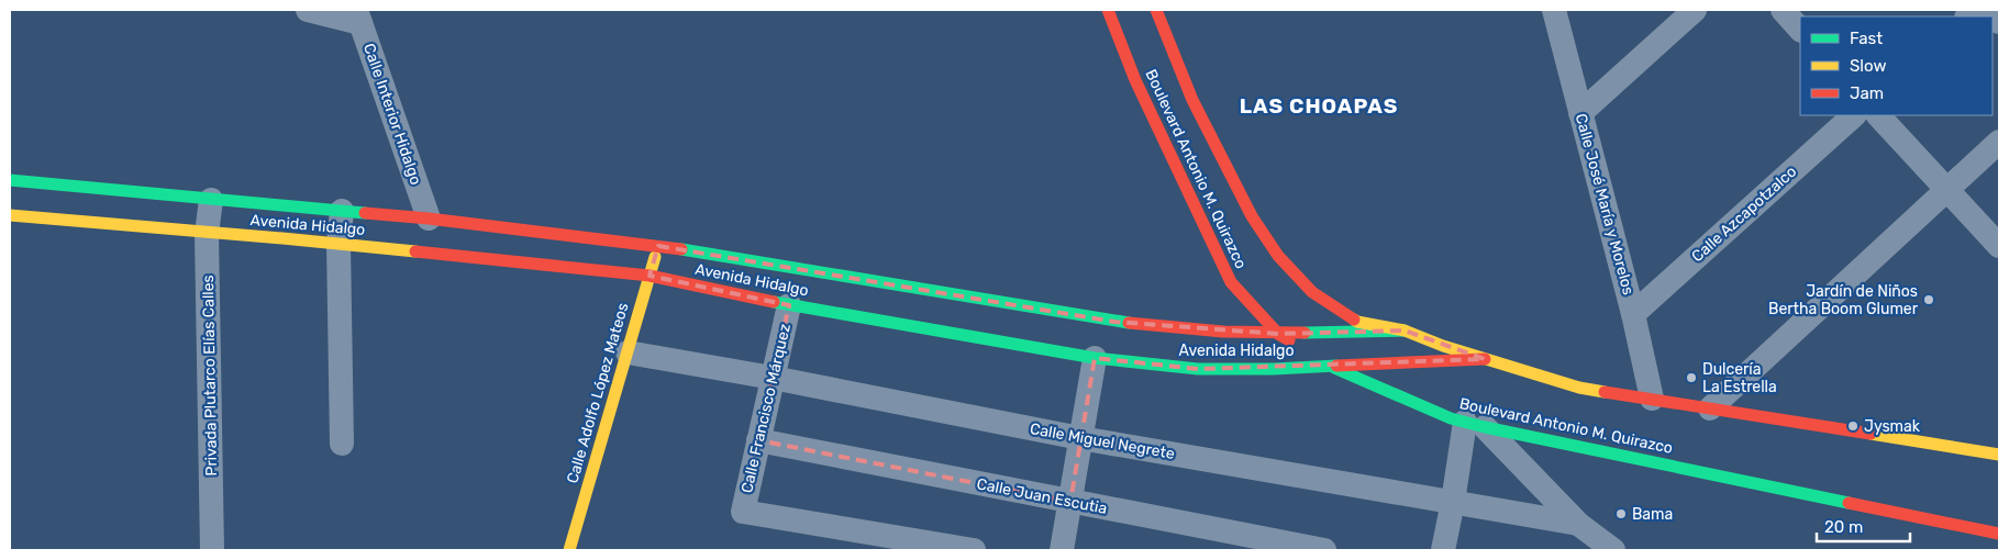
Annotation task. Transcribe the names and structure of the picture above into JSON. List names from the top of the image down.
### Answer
{
  "streets": {
    "street": [
      "Calle Interior Hidalgo",
      "Boulevard Antonio M. Quirazco",
      "Calle José María y Morelos",
      "Calle Azcapotzalco",
      "Avenida Hidalgo",
      "Privada Plutarco Elías Calles",
      "Calle Adolfo López Mateos",
      "Calle Francisco Márquez",
      "Calle Miguel Negrete",
      "Calle Juan Escutia"
    ]
  },
  "crossings": [
    ["Calle Interior Hidalgo", "Avenida Hidalgo"],
    ["Boulevard Antonio M. Quirazco", "Calle José María y Morelos"],
    ["Boulevard Antonio M. Quirazco", "Avenida Hidalgo"],
    ["Calle José María y Morelos", "Calle Azcapotzalco"],
    ["Avenida Hidalgo", "Privada Plutarco Elías Calles"],
    ["Avenida Hidalgo", "Calle Adolfo López Mateos"],
    ["Avenida Hidalgo", "Calle Francisco Márquez"],
    ["Calle Adolfo López Mateos", "Calle Miguel Negrete"],
    ["Calle Francisco Márquez", "Calle Miguel Negrete"],
    ["Calle Francisco Márquez", "Calle Juan Escutia"]
  ],
  "districts": ["LAS CHOAPAS"],
  "places": [
    "Jardín de Niños Bertha Boom Glumer",
    "Dulcería La Estrella",
    "Jysmak",
    "Bama"
  ],
  "legend": ["Fast", "Slow", "Jam"],
  "scale_bar": "20 m"
}
